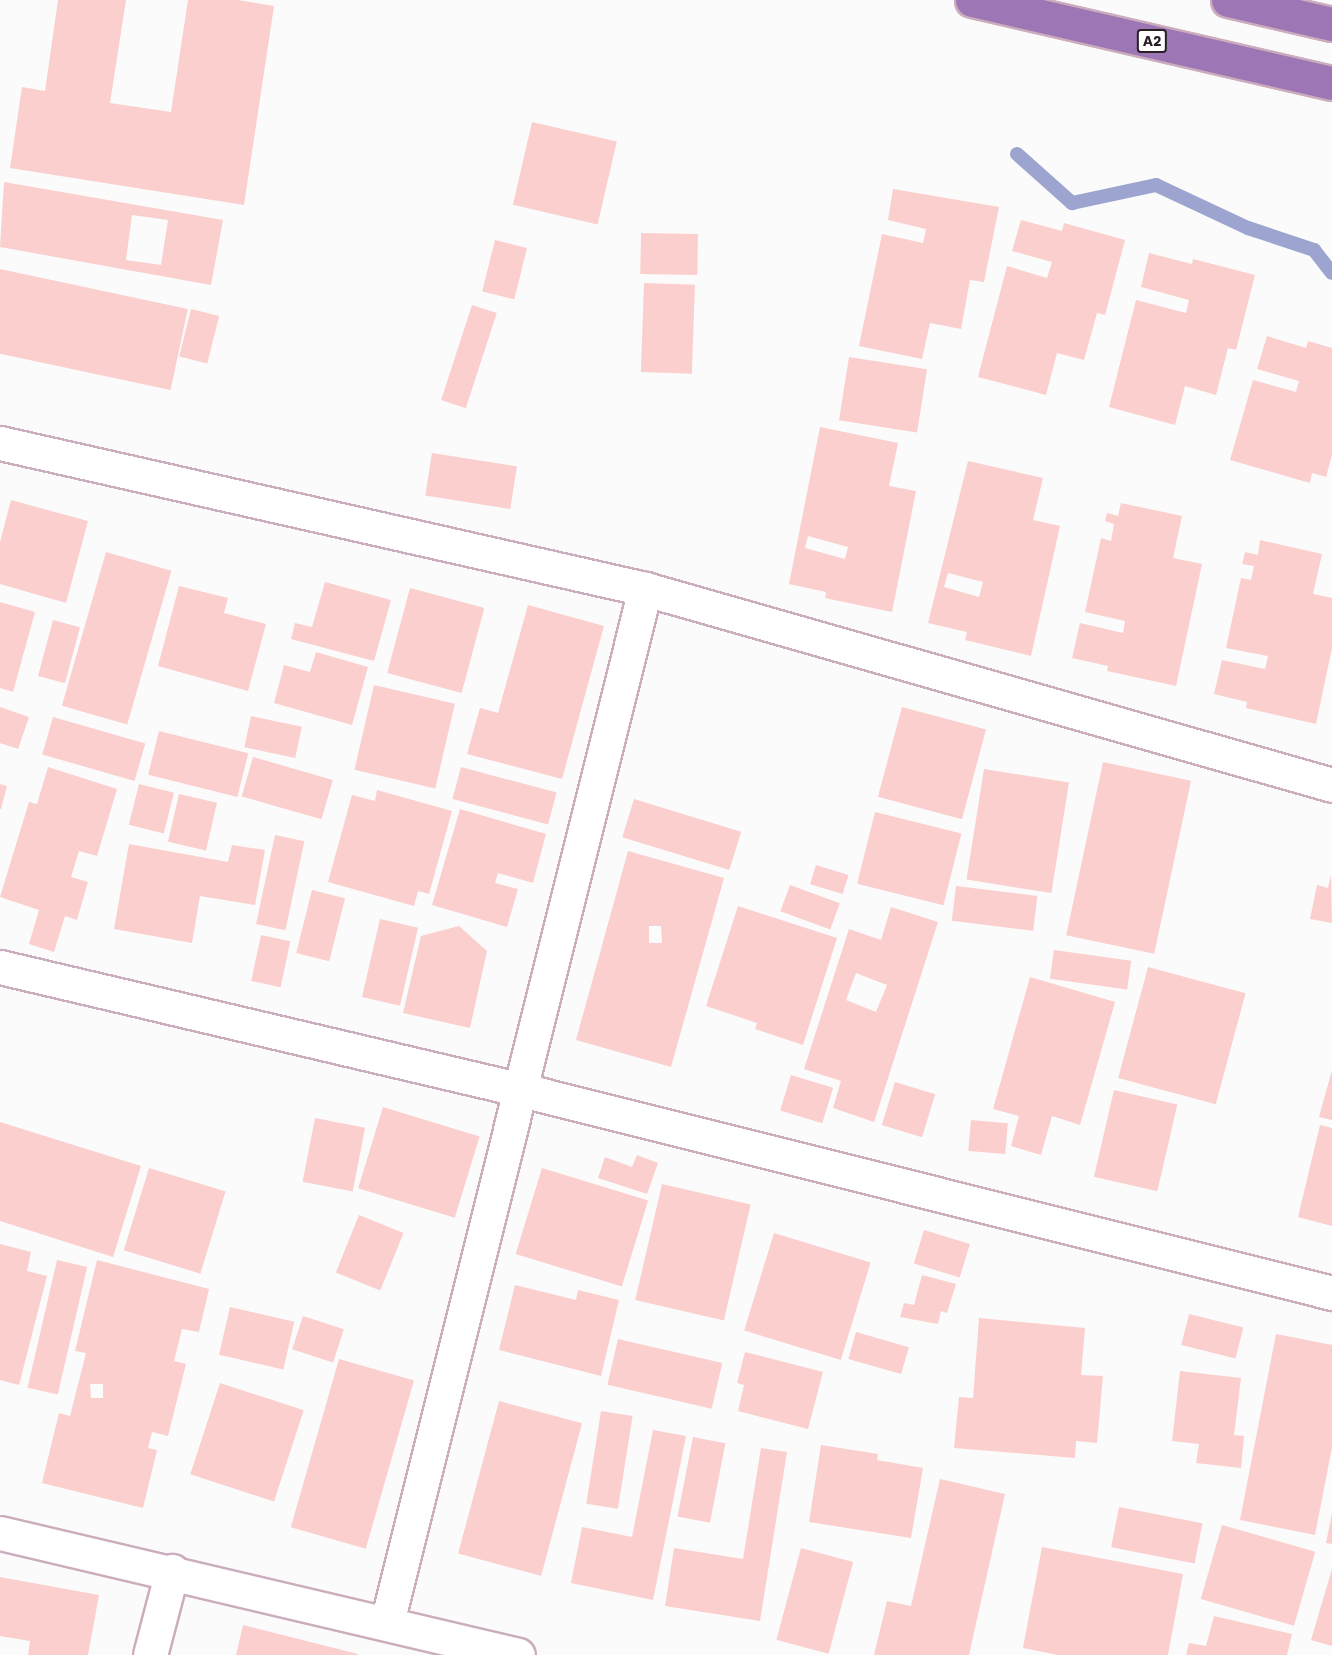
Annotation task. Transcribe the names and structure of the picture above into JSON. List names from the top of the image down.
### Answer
{
  "streets": {
    "highway": ["A2"]
  }
}
